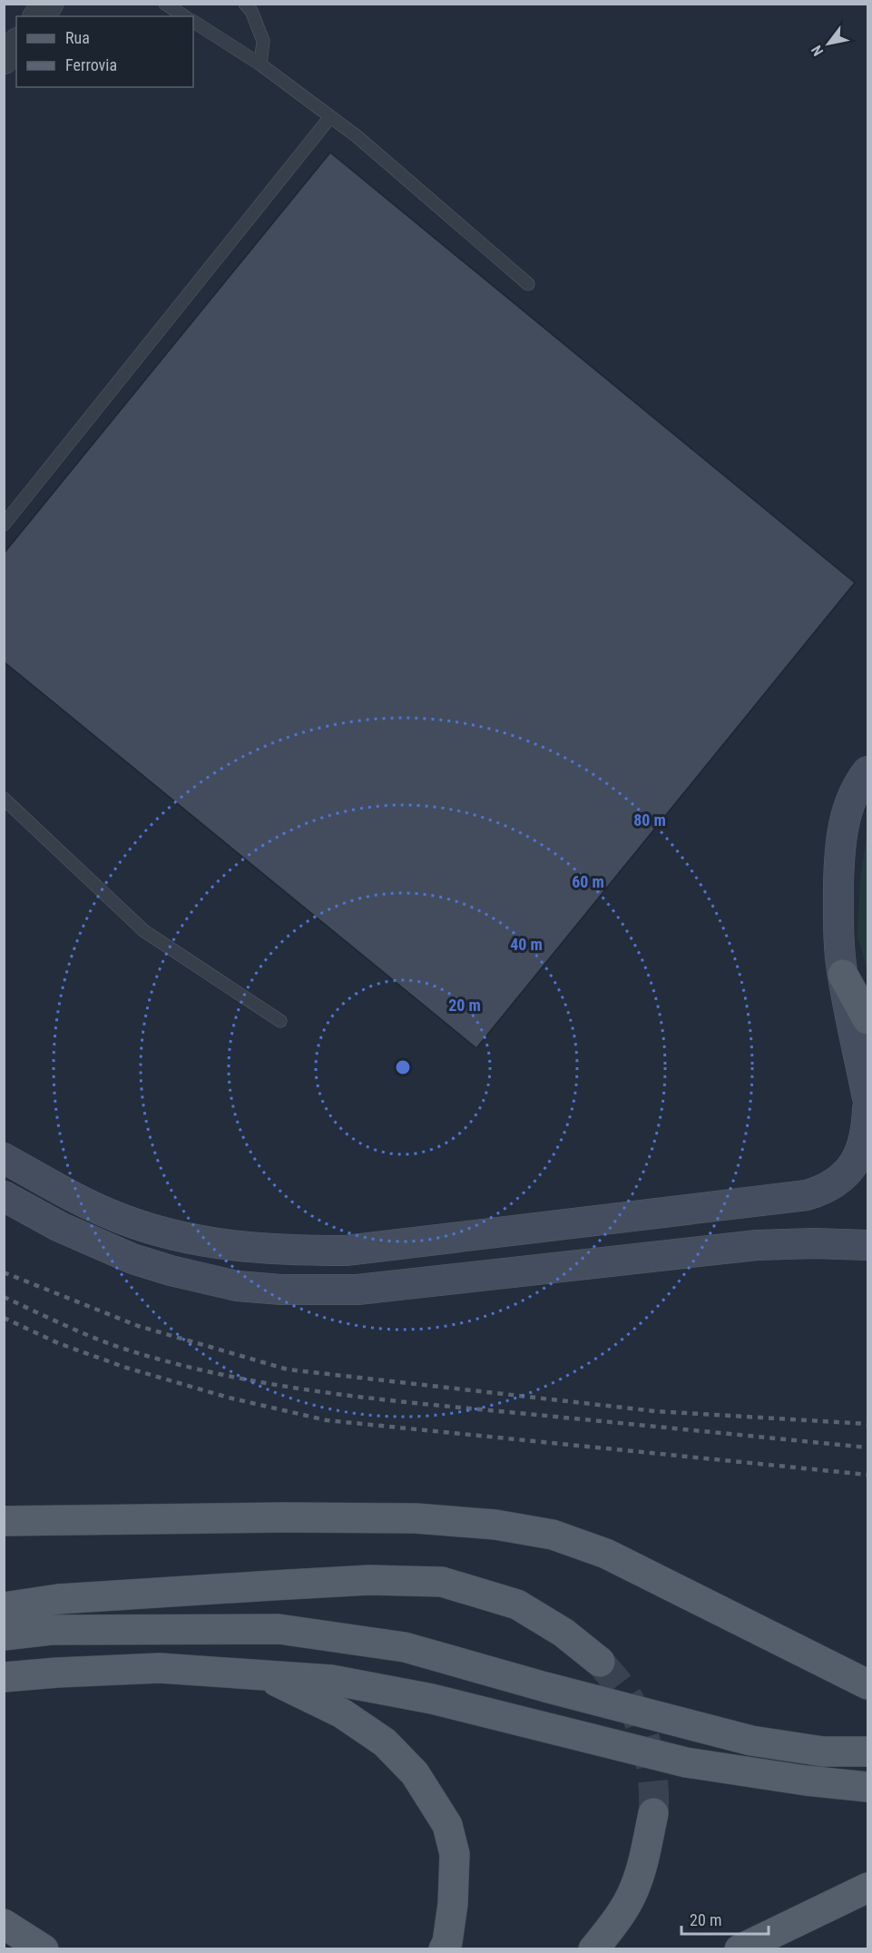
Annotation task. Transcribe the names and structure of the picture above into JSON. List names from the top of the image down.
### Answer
{
  "legend": ["Rua", "Ferrovia"],
  "scale_bar": "20 m",
  "north": "bottom left",
  "rings": [
    "80 m",
    "60 m",
    "40 m",
    "20 m"
  ]
}
